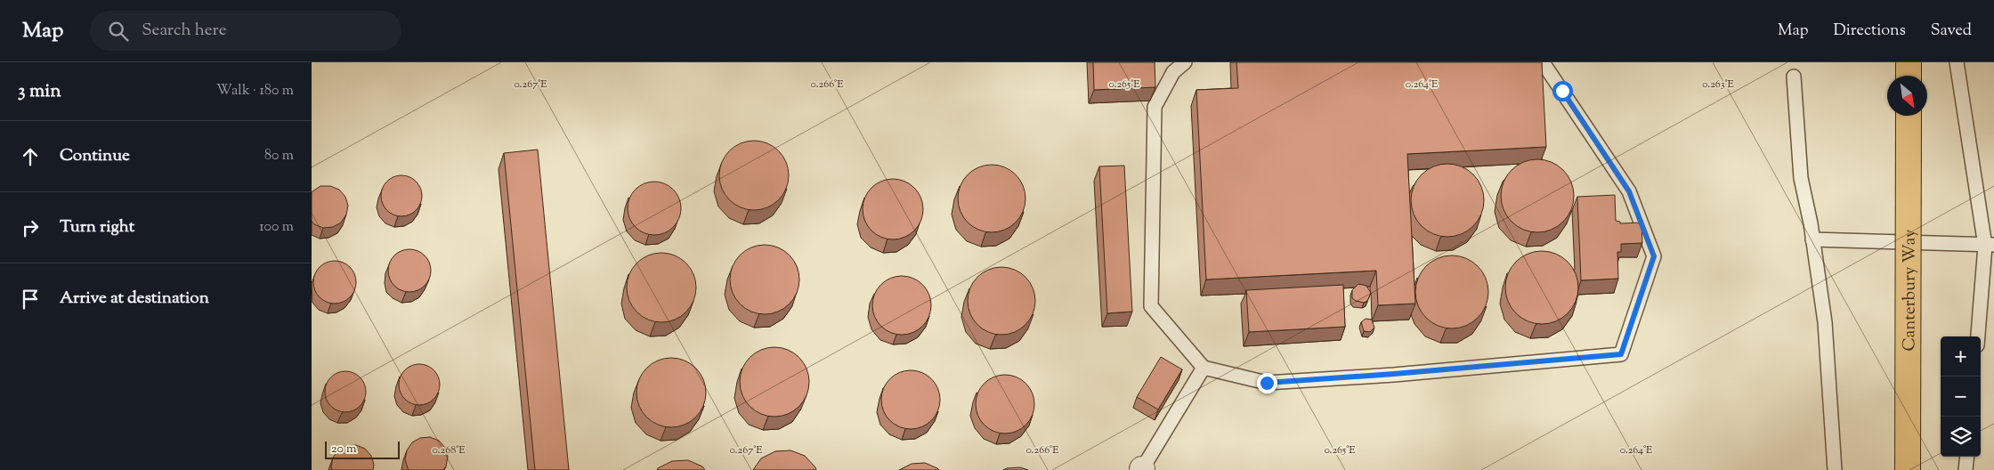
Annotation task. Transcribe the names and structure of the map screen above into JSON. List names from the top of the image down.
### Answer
{
  "streets": {
    "highway": ["Canterbury Way"]
  },
  "scale_bar": "20 m",
  "north": "bottom right",
  "page": {
    "header": "Map",
    "search": "Search here",
    "nav": ["Map", "Directions", "Saved"],
    "heading": ["3 min", "Walk · 180 m"],
    "list": [
      ["Continue", "80 m"],
      ["Turn right", "100 m"],
      "Arrive at destination"
    ],
    "map_buttons": ["+", "−"],
    "scale": "20 m"
  },
  "coordinates": [
    "0.267°E",
    "0.266°E",
    "0.265°E",
    "0.264°E",
    "0.263°E",
    "0.268°E"
  ]
}
